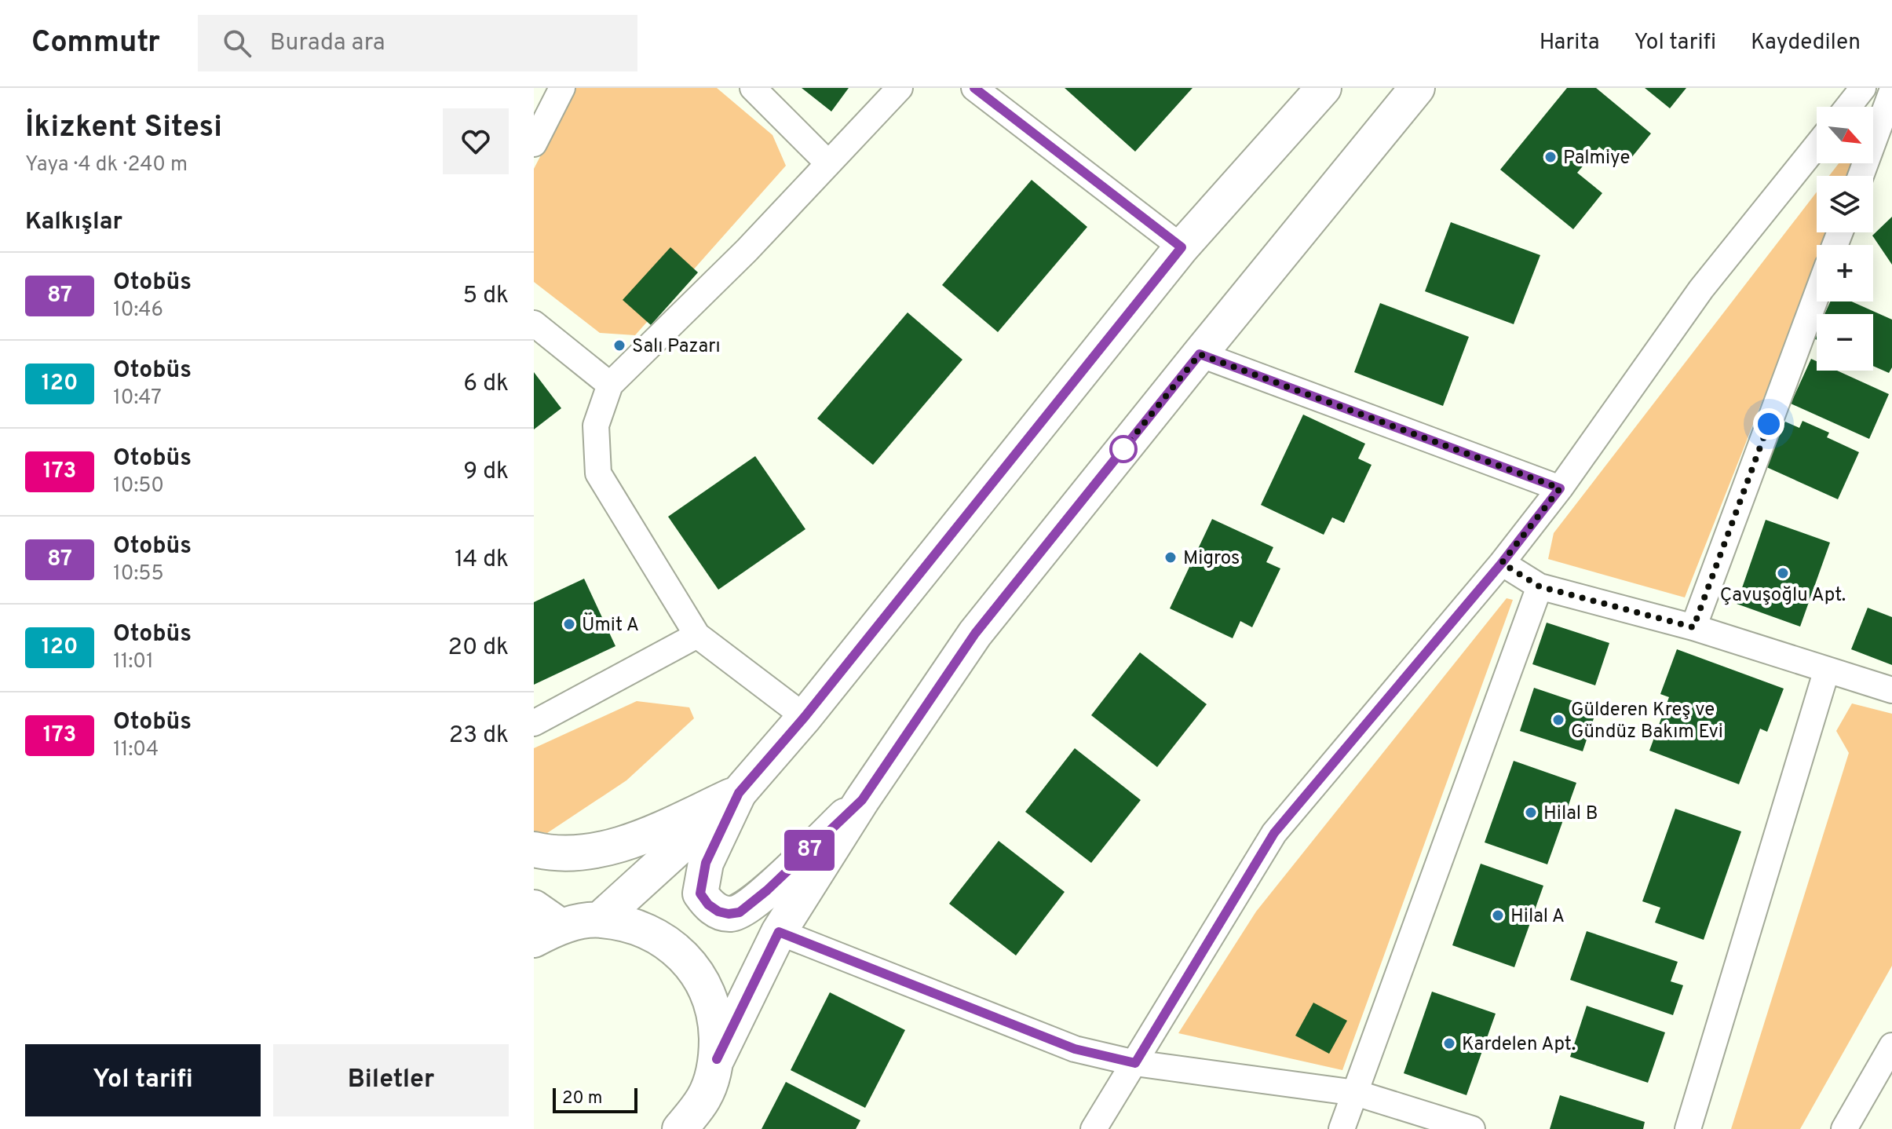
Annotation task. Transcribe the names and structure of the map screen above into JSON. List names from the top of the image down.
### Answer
{
  "places": [
    "Palmiye",
    "Salı Pazarı",
    "Migros",
    "Çavuşoğlu Apt.",
    "Ümit A",
    "Gülderen Kreş ve Gündüz Bakım Evi",
    "Hilal B",
    "Hilal A",
    "Kardelen Apt."
  ],
  "lines": ["bus line 87"],
  "scale_bar": "20 m",
  "north": "bottom right",
  "page": {
    "header": "Commutr",
    "search": "Burada ara",
    "nav": ["Harita", "Yol tarifi", "Kaydedilen"],
    "heading": [
      ["İkizkent Sitesi", "Yaya · 4 dk · 240 m"],
      "Kalkışlar"
    ],
    "on_map": "87",
    "map_buttons": ["+", "−"],
    "list": [
      {
        "mark": "87",
        "name": "Otobüs",
        "note": "10:46",
        "value": "5 dk"
      },
      {
        "mark": "120",
        "name": "Otobüs",
        "note": "10:47",
        "value": "6 dk"
      },
      {
        "mark": "173",
        "name": "Otobüs",
        "note": "10:50",
        "value": "9 dk"
      },
      {
        "mark": "87",
        "name": "Otobüs",
        "note": "10:55",
        "value": "14 dk"
      },
      {
        "mark": "120",
        "name": "Otobüs",
        "note": "11:01",
        "value": "20 dk"
      },
      {
        "mark": "173",
        "name": "Otobüs",
        "note": "11:04",
        "value": "23 dk"
      }
    ],
    "buttons": ["Yol tarifi", "Biletler"],
    "scale": "20 m"
  }
}
